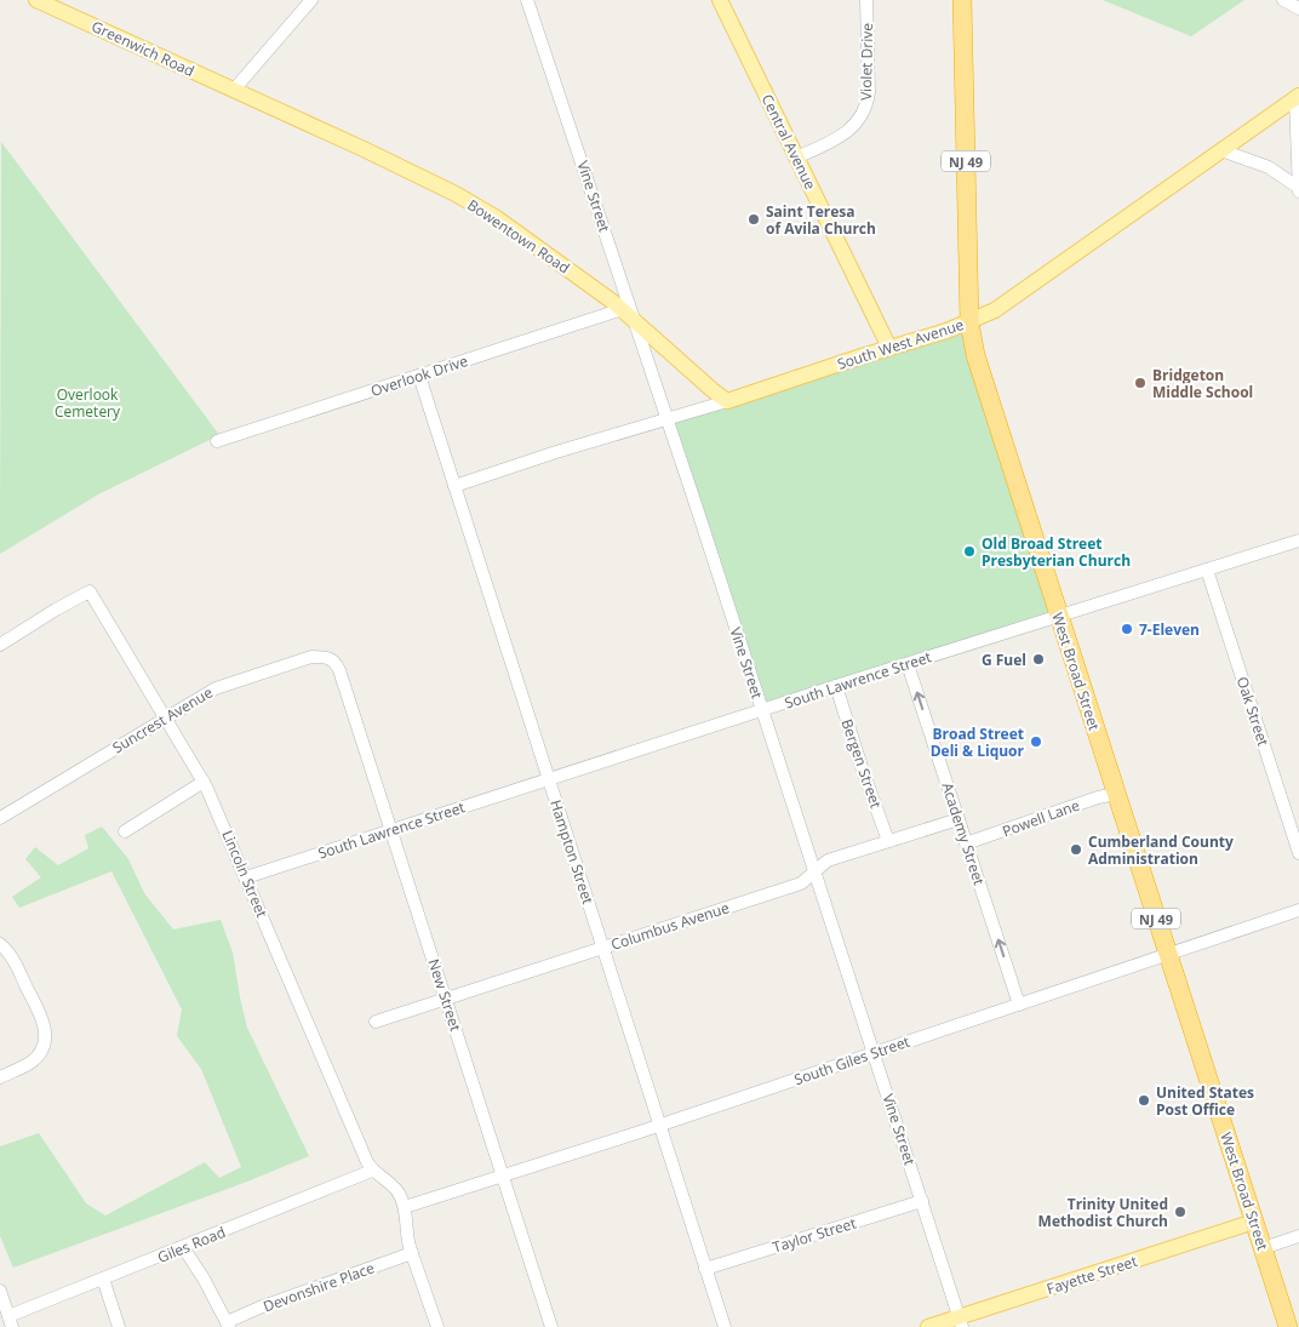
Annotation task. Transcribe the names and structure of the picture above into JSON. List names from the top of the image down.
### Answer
{
  "streets": {
    "highway": ["NJ 49", "West Broad Street"],
    "main road": [
      "Greenwich Road",
      "Central Avenue",
      "Bowentown Road",
      "South West Avenue",
      "Fayette Street"
    ],
    "street": [
      "Violet Drive",
      "Vine Street",
      "Overlook Drive",
      "South Lawrence Street",
      "Oak Street",
      "Suncrest Avenue",
      "Bergen Street",
      "Powell Lane",
      "Academy Street",
      "Hampton Street",
      "Lincoln Street",
      "Columbus Avenue",
      "New Street",
      "South Giles Street",
      "Taylor Street",
      "Giles Road",
      "Devonshire Place"
    ]
  },
  "crossings": [
    ["Greenwich Road", "Bowentown Road"],
    ["Violet Drive", "Central Avenue"],
    ["Central Avenue", "South West Avenue"],
    ["Vine Street", "Bowentown Road"],
    ["Vine Street", "South West Avenue"],
    ["Vine Street", "Overlook Drive"],
    ["Vine Street", "South Lawrence Street"],
    ["Vine Street", "Columbus Avenue"],
    ["Vine Street", "South Giles Street"],
    ["Vine Street", "Taylor Street"],
    ["Vine Street", "Fayette Street"],
    ["Bowentown Road", "South West Avenue"],
    ["Bowentown Road", "Overlook Drive"],
    ["South West Avenue", "West Broad Street"],
    ["South West Avenue", "Hampton Street"],
    ["Overlook Drive", "Hampton Street"],
    ["West Broad Street", "South Lawrence Street"],
    ["West Broad Street", "Powell Lane"],
    ["West Broad Street", "South Giles Street"],
    ["West Broad Street", "Fayette Street"],
    ["South Lawrence Street", "Oak Street"],
    ["South Lawrence Street", "Bergen Street"],
    ["South Lawrence Street", "Academy Street"],
    ["South Lawrence Street", "Hampton Street"],
    ["South Lawrence Street", "Lincoln Street"],
    ["South Lawrence Street", "New Street"],
    ["Suncrest Avenue", "Lincoln Street"],
    ["Suncrest Avenue", "New Street"],
    ["Bergen Street", "Columbus Avenue"],
    ["Powell Lane", "Academy Street"],
    ["Academy Street", "Columbus Avenue"],
    ["Academy Street", "South Giles Street"],
    ["Hampton Street", "Columbus Avenue"],
    ["Hampton Street", "South Giles Street"],
    ["Hampton Street", "Taylor Street"],
    ["Lincoln Street", "Giles Road"],
    ["Columbus Avenue", "New Street"],
    ["New Street", "South Giles Street"]
  ],
  "one_way": ["Academy Street"],
  "parks": ["Overlook Cemetery"],
  "places": [
    "Saint Teresa of Avila Church",
    "Bridgeton Middle School",
    "Old Broad Street Presbyterian Church",
    "7-Eleven",
    "G Fuel",
    "Broad Street Deli & Liquor",
    "Cumberland County Administration",
    "United States Post Office",
    "Trinity United Methodist Church"
  ]
}
